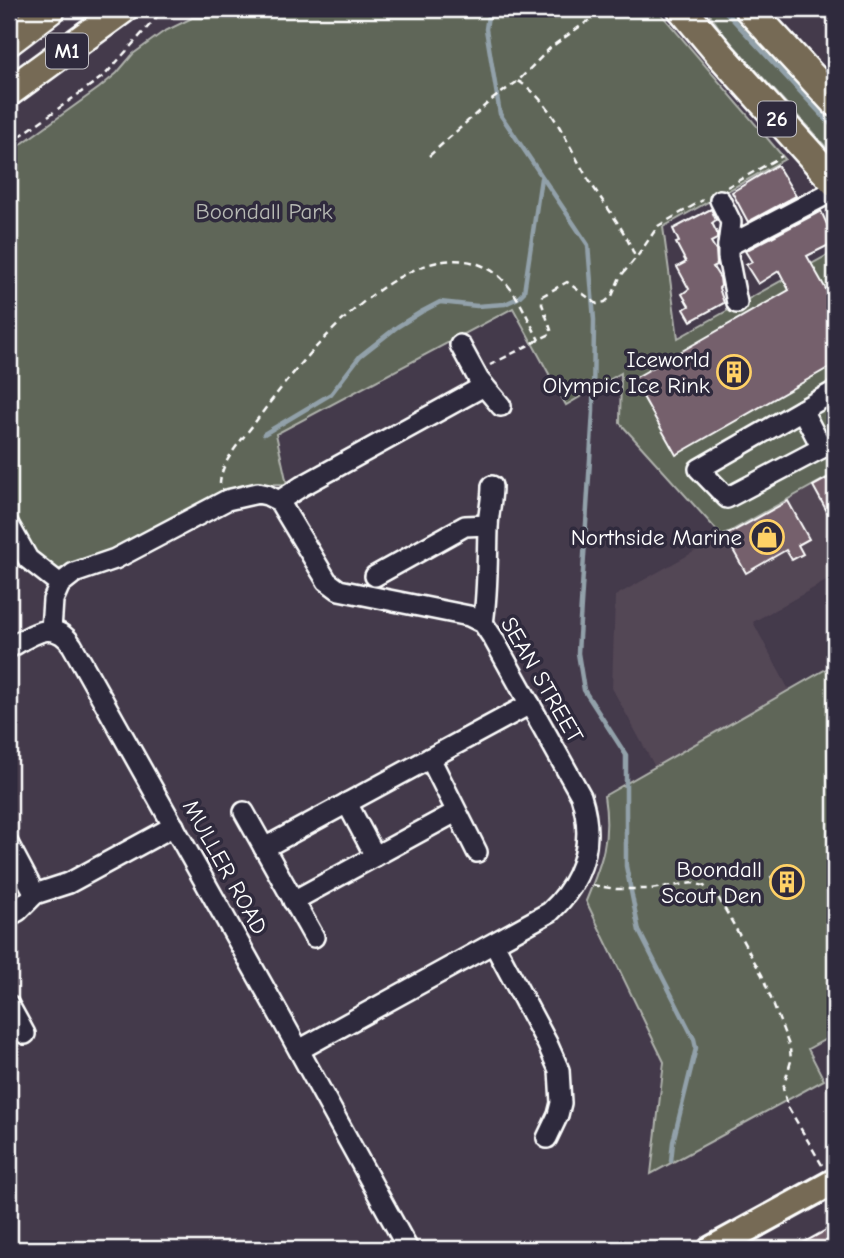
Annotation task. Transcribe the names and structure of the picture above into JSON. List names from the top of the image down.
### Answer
{
  "streets": {
    "highway": ["M1", "26"],
    "street": ["SEAN STREET", "MULLER ROAD"]
  },
  "crossings": [
    ["SEAN STREET", "MULLER ROAD"]
  ],
  "parks": ["Boondall Park"],
  "places": {
    "building": ["Iceworld Olympic Ice Rink", "Boondall Scout Den"],
    "shop": ["Northside Marine"]
  }
}
